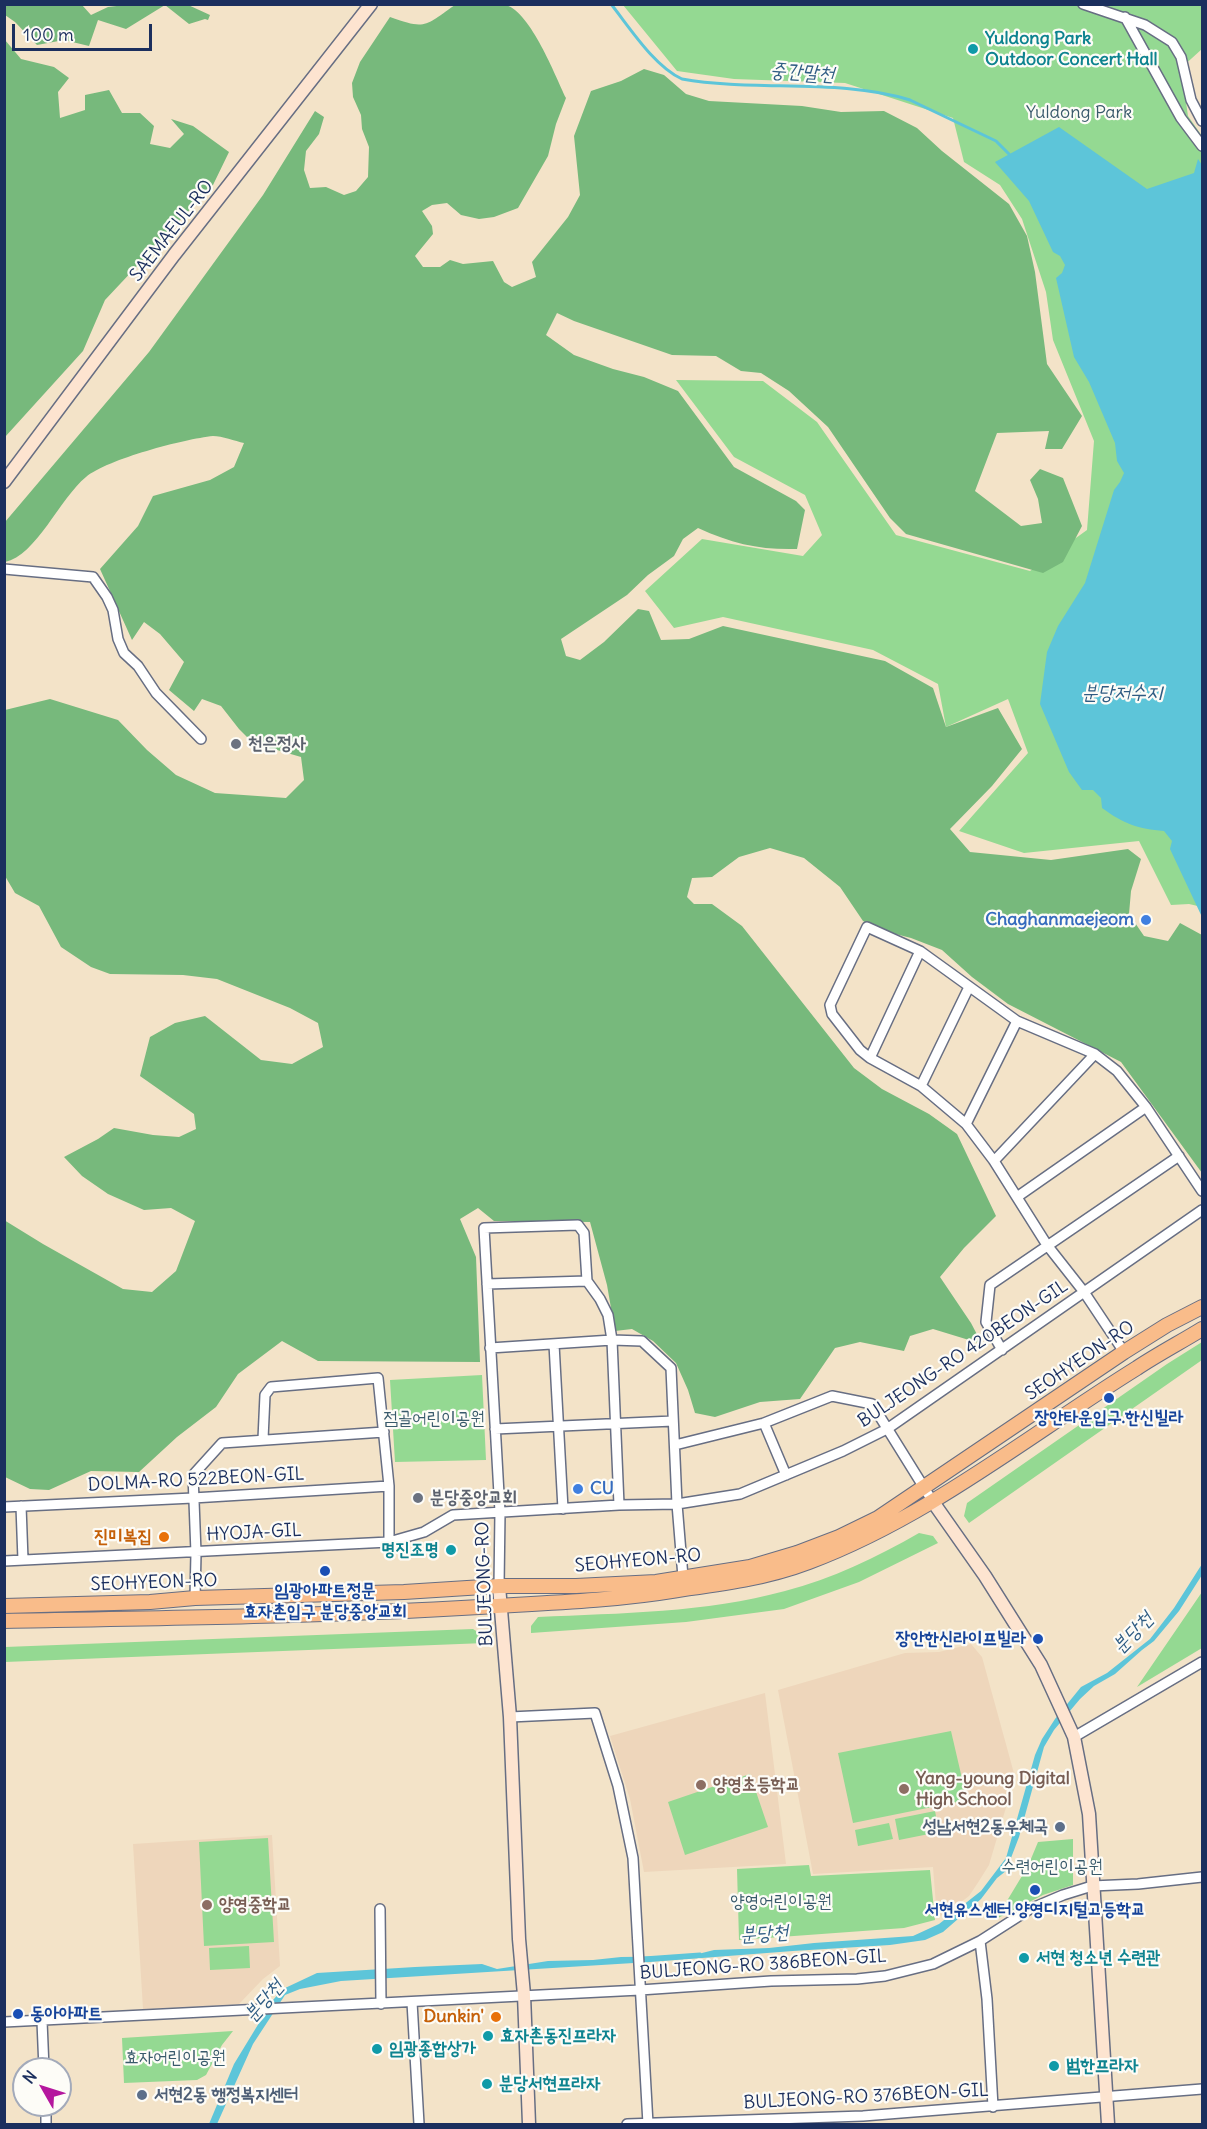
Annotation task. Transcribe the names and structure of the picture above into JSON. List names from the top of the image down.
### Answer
{
  "streets": {
    "main road": ["SEOHYEON-RO"],
    "street": [
      "SAEMAEUL-RO",
      "BULJEONG-RO 420BEON-GIL",
      "DOLMA-RO 522BEON-GIL",
      "HYOJA-GIL",
      "BULJEONG-RO",
      "BULJEONG-RO 386BEON-GIL",
      "BULJEONG-RO 376BEON-GIL"
    ]
  },
  "crossings": [
    ["BULJEONG-RO 420BEON-GIL", "HYOJA-GIL"],
    ["BULJEONG-RO 420BEON-GIL", "BULJEONG-RO"],
    ["SEOHYEON-RO", "BULJEONG-RO"],
    ["HYOJA-GIL", "BULJEONG-RO"],
    ["BULJEONG-RO", "BULJEONG-RO 386BEON-GIL"]
  ],
  "water": ["중간말천", "분당저수지", "분당천"],
  "parks": [
    "Yuldong Park",
    "점골어린이공원",
    "수련어린이공원",
    "양영어린이공원",
    "효자어린이공원"
  ],
  "places": [
    "Yuldong Park Outdoor Concert Hall",
    "천은정사",
    "Chaghanmaejeom",
    "장안타운입구.한신빌라",
    "CU",
    "분당중앙교회",
    "진미복집",
    "명진조명",
    "임광아파트정문 효자촌입구 분당중앙교회",
    "장안한신라이프빌라",
    "양영초등학교",
    "Yang-young Digital High School",
    "성남서현2동우체국",
    "서현유스센터.양영디지털고등학교",
    "양영중학교",
    "서현 청소년 수련관",
    "동아아파트",
    "Dunkin'",
    "효자촌동진프라자",
    "임광종합상가",
    "범한프라자",
    "분당서현프라자",
    "서현2동 행정복지센터"
  ],
  "scale_bar": "100 m",
  "north": "top left"
}
